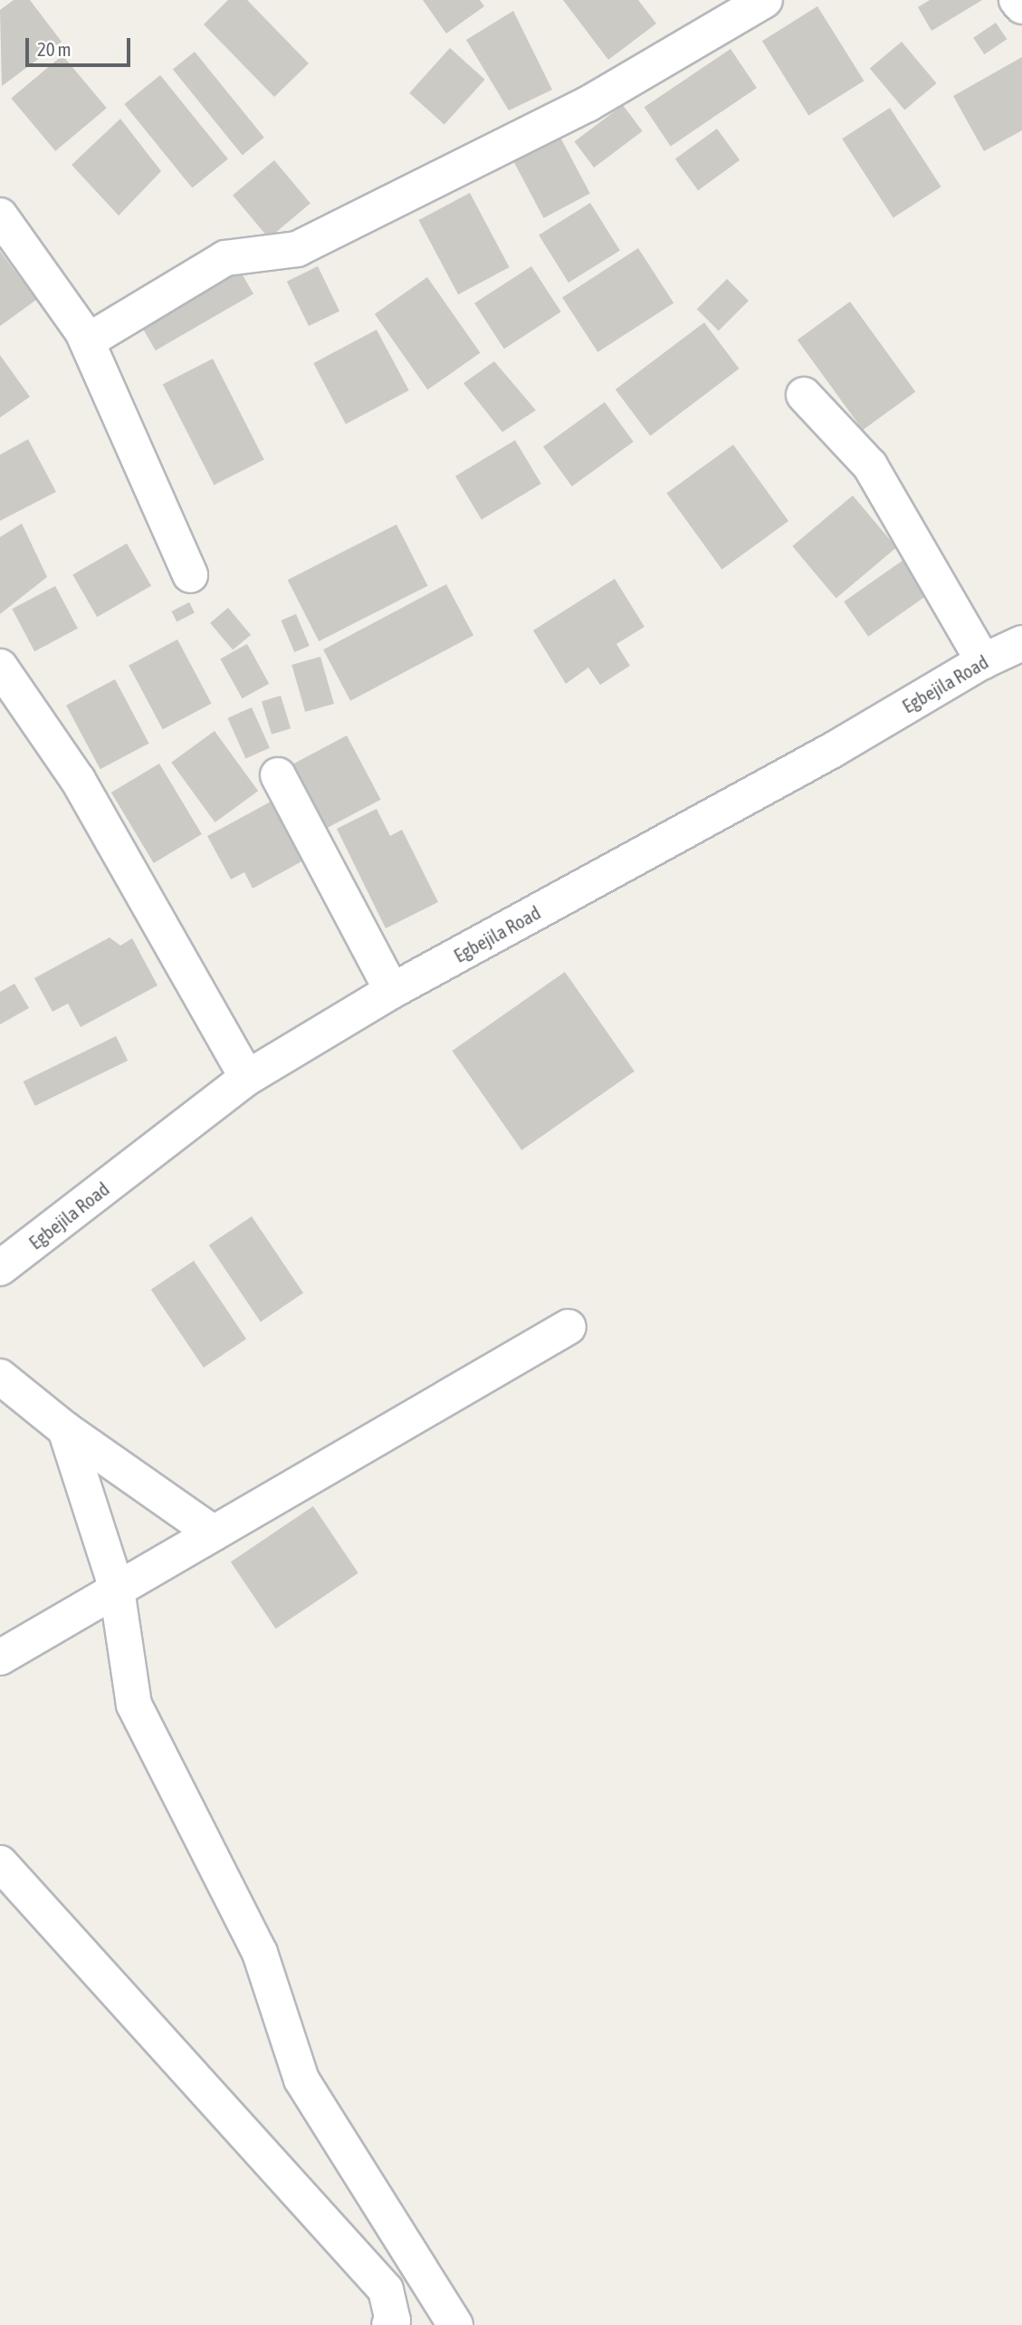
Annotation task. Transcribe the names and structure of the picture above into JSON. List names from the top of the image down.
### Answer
{
  "streets": {
    "street": ["Egbejila Road"]
  },
  "scale_bar": "20 m"
}
